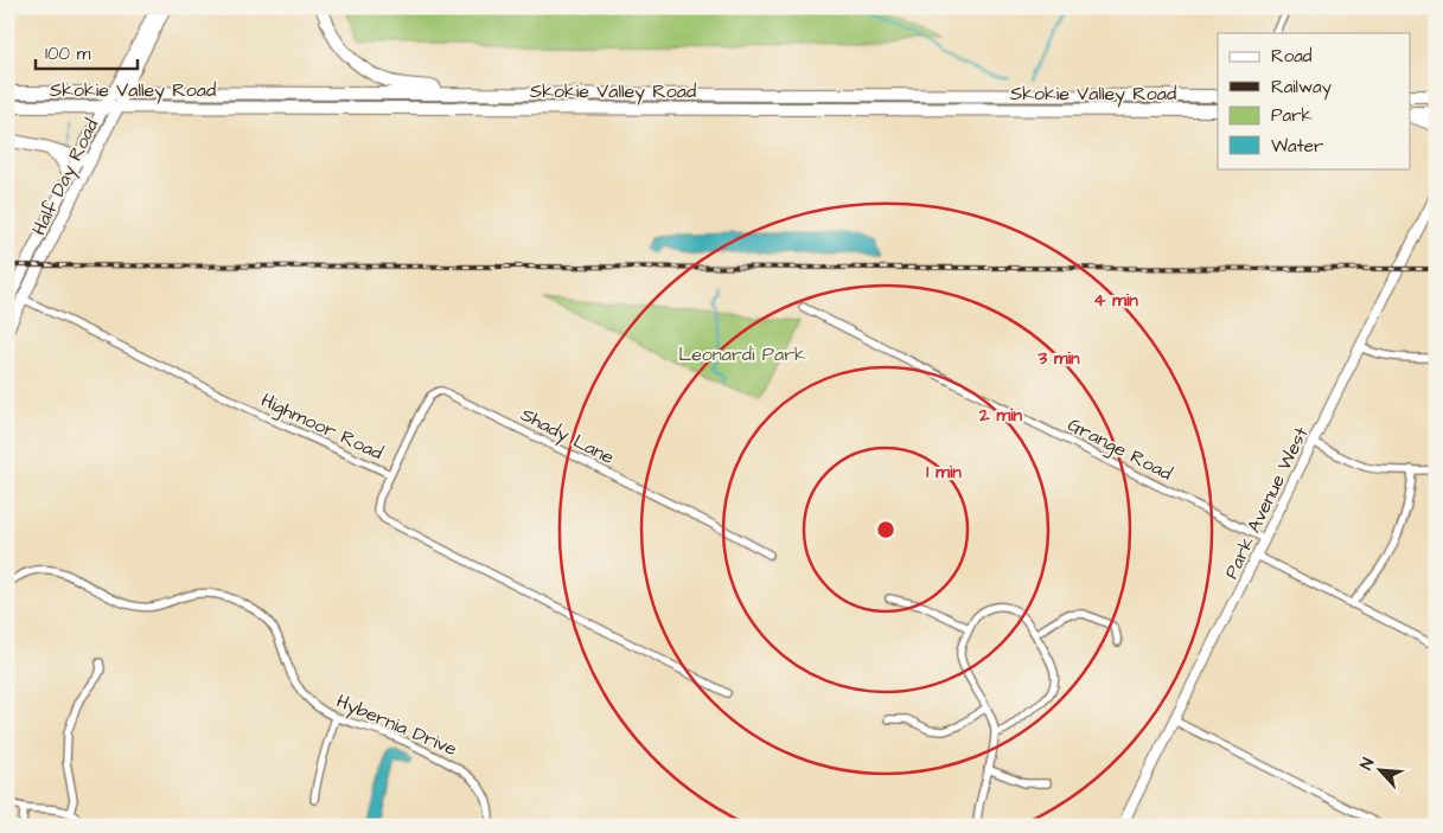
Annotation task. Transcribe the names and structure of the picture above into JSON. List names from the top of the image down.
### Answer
{
  "streets": {
    "highway": ["Skokie Valley Road"],
    "main road": ["Half Day Road"],
    "street": [
      "Highmoor Road",
      "Shady Lane",
      "Grange Road",
      "Park Avenue West",
      "Hybernia Drive"
    ]
  },
  "crossings": [
    ["Skokie Valley Road", "Half Day Road"],
    ["Half Day Road", "Highmoor Road"],
    ["Highmoor Road", "Shady Lane"],
    ["Grange Road", "Park Avenue West"]
  ],
  "parks": ["Leonardi Park"],
  "legend": [
    "Road",
    "Railway",
    "Park",
    "Water"
  ],
  "scale_bar": "100 m",
  "north": "top left",
  "rings": [
    "4 min",
    "3 min",
    "2 min",
    "1 min"
  ]
}
